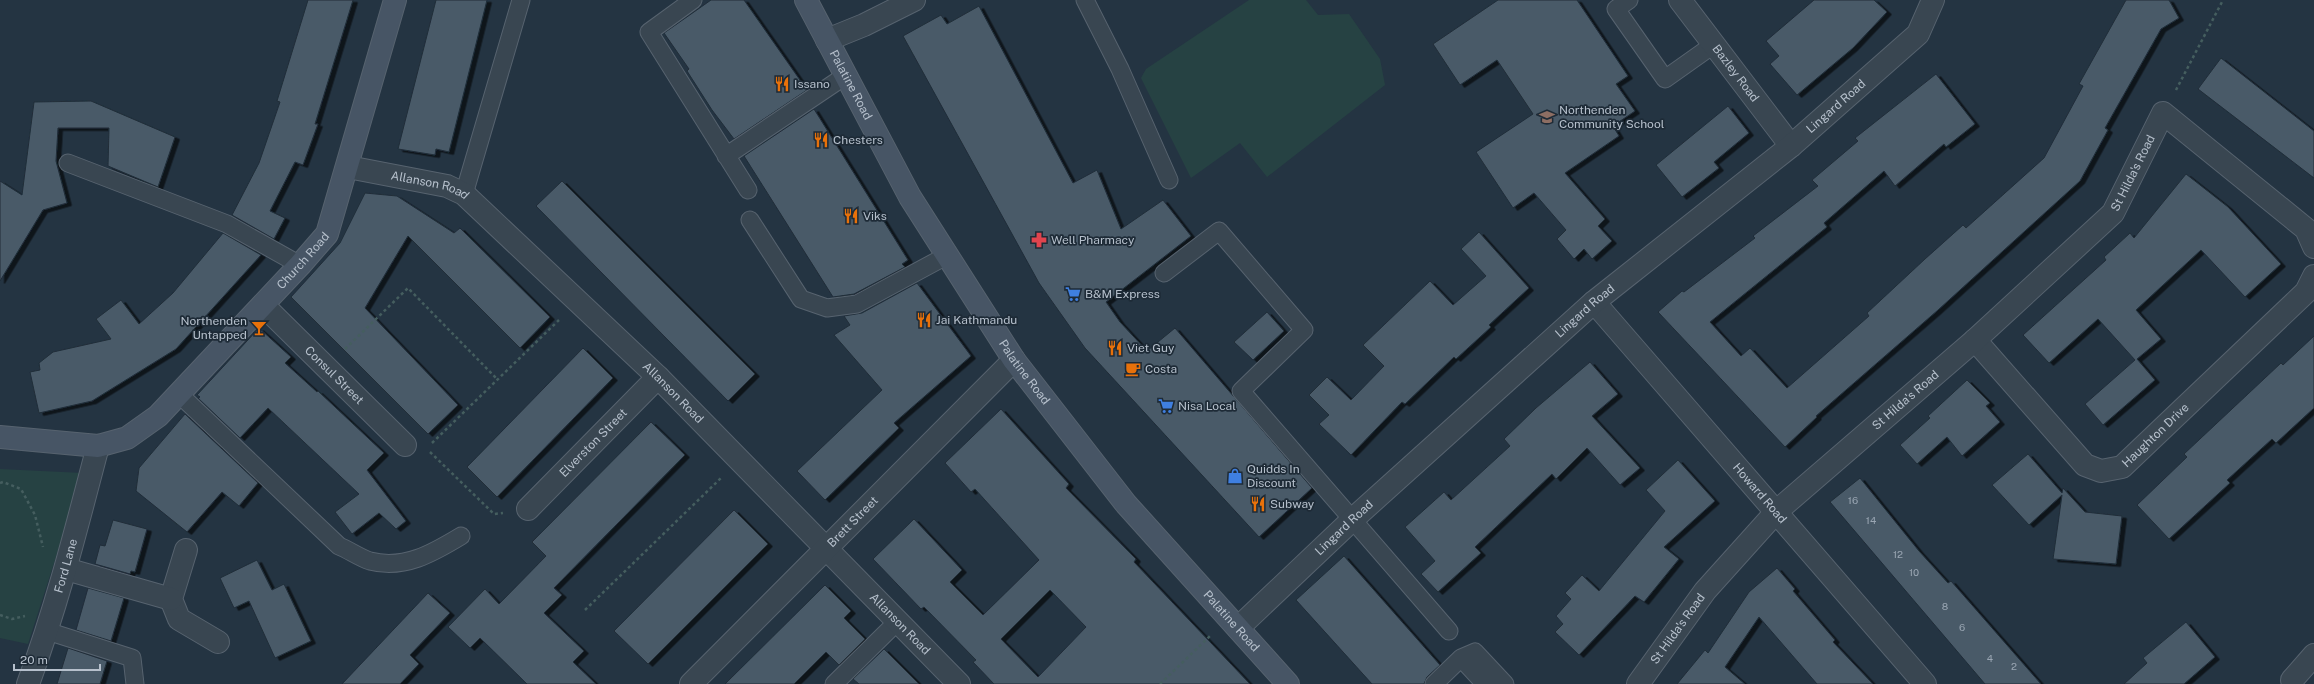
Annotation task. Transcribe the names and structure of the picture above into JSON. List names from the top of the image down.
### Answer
{
  "streets": {
    "main road": ["Palatine Road", "Church Road"],
    "street": [
      "Bazley Road",
      "Lingard Road",
      "St Hilda's Road",
      "Allanson Road",
      "Consul Street",
      "Haughton Drive",
      "Elverston Street",
      "Howard Road",
      "Brett Street",
      "Ford Lane"
    ]
  },
  "crossings": [
    ["Bazley Road", "Lingard Road"],
    ["Palatine Road", "Lingard Road"],
    ["Palatine Road", "Brett Street"],
    ["Lingard Road", "Howard Road"],
    ["St Hilda's Road", "Haughton Drive"],
    ["St Hilda's Road", "Howard Road"],
    ["Allanson Road", "Church Road"],
    ["Allanson Road", "Elverston Street"],
    ["Allanson Road", "Brett Street"],
    ["Church Road", "Consul Street"],
    ["Church Road", "Ford Lane"]
  ],
  "places": {
    "restaurant": [
      "Issano",
      "Chesters",
      "Viks",
      "Jai Kathmandu",
      "Viet Guy",
      "Subway"
    ],
    "school or university": ["Northenden Community School"],
    "pharmacy": ["Well Pharmacy"],
    "supermarket": ["B&M Express", "Nisa Local"],
    "bar": ["Northenden Untapped"],
    "cafe": ["Costa"],
    "shop": ["Quidds In Discount"]
  },
  "house_numbers": [
    "16",
    "14",
    "12",
    "10",
    "8",
    "6",
    "4",
    "2"
  ],
  "scale_bar": "20 m"
}
